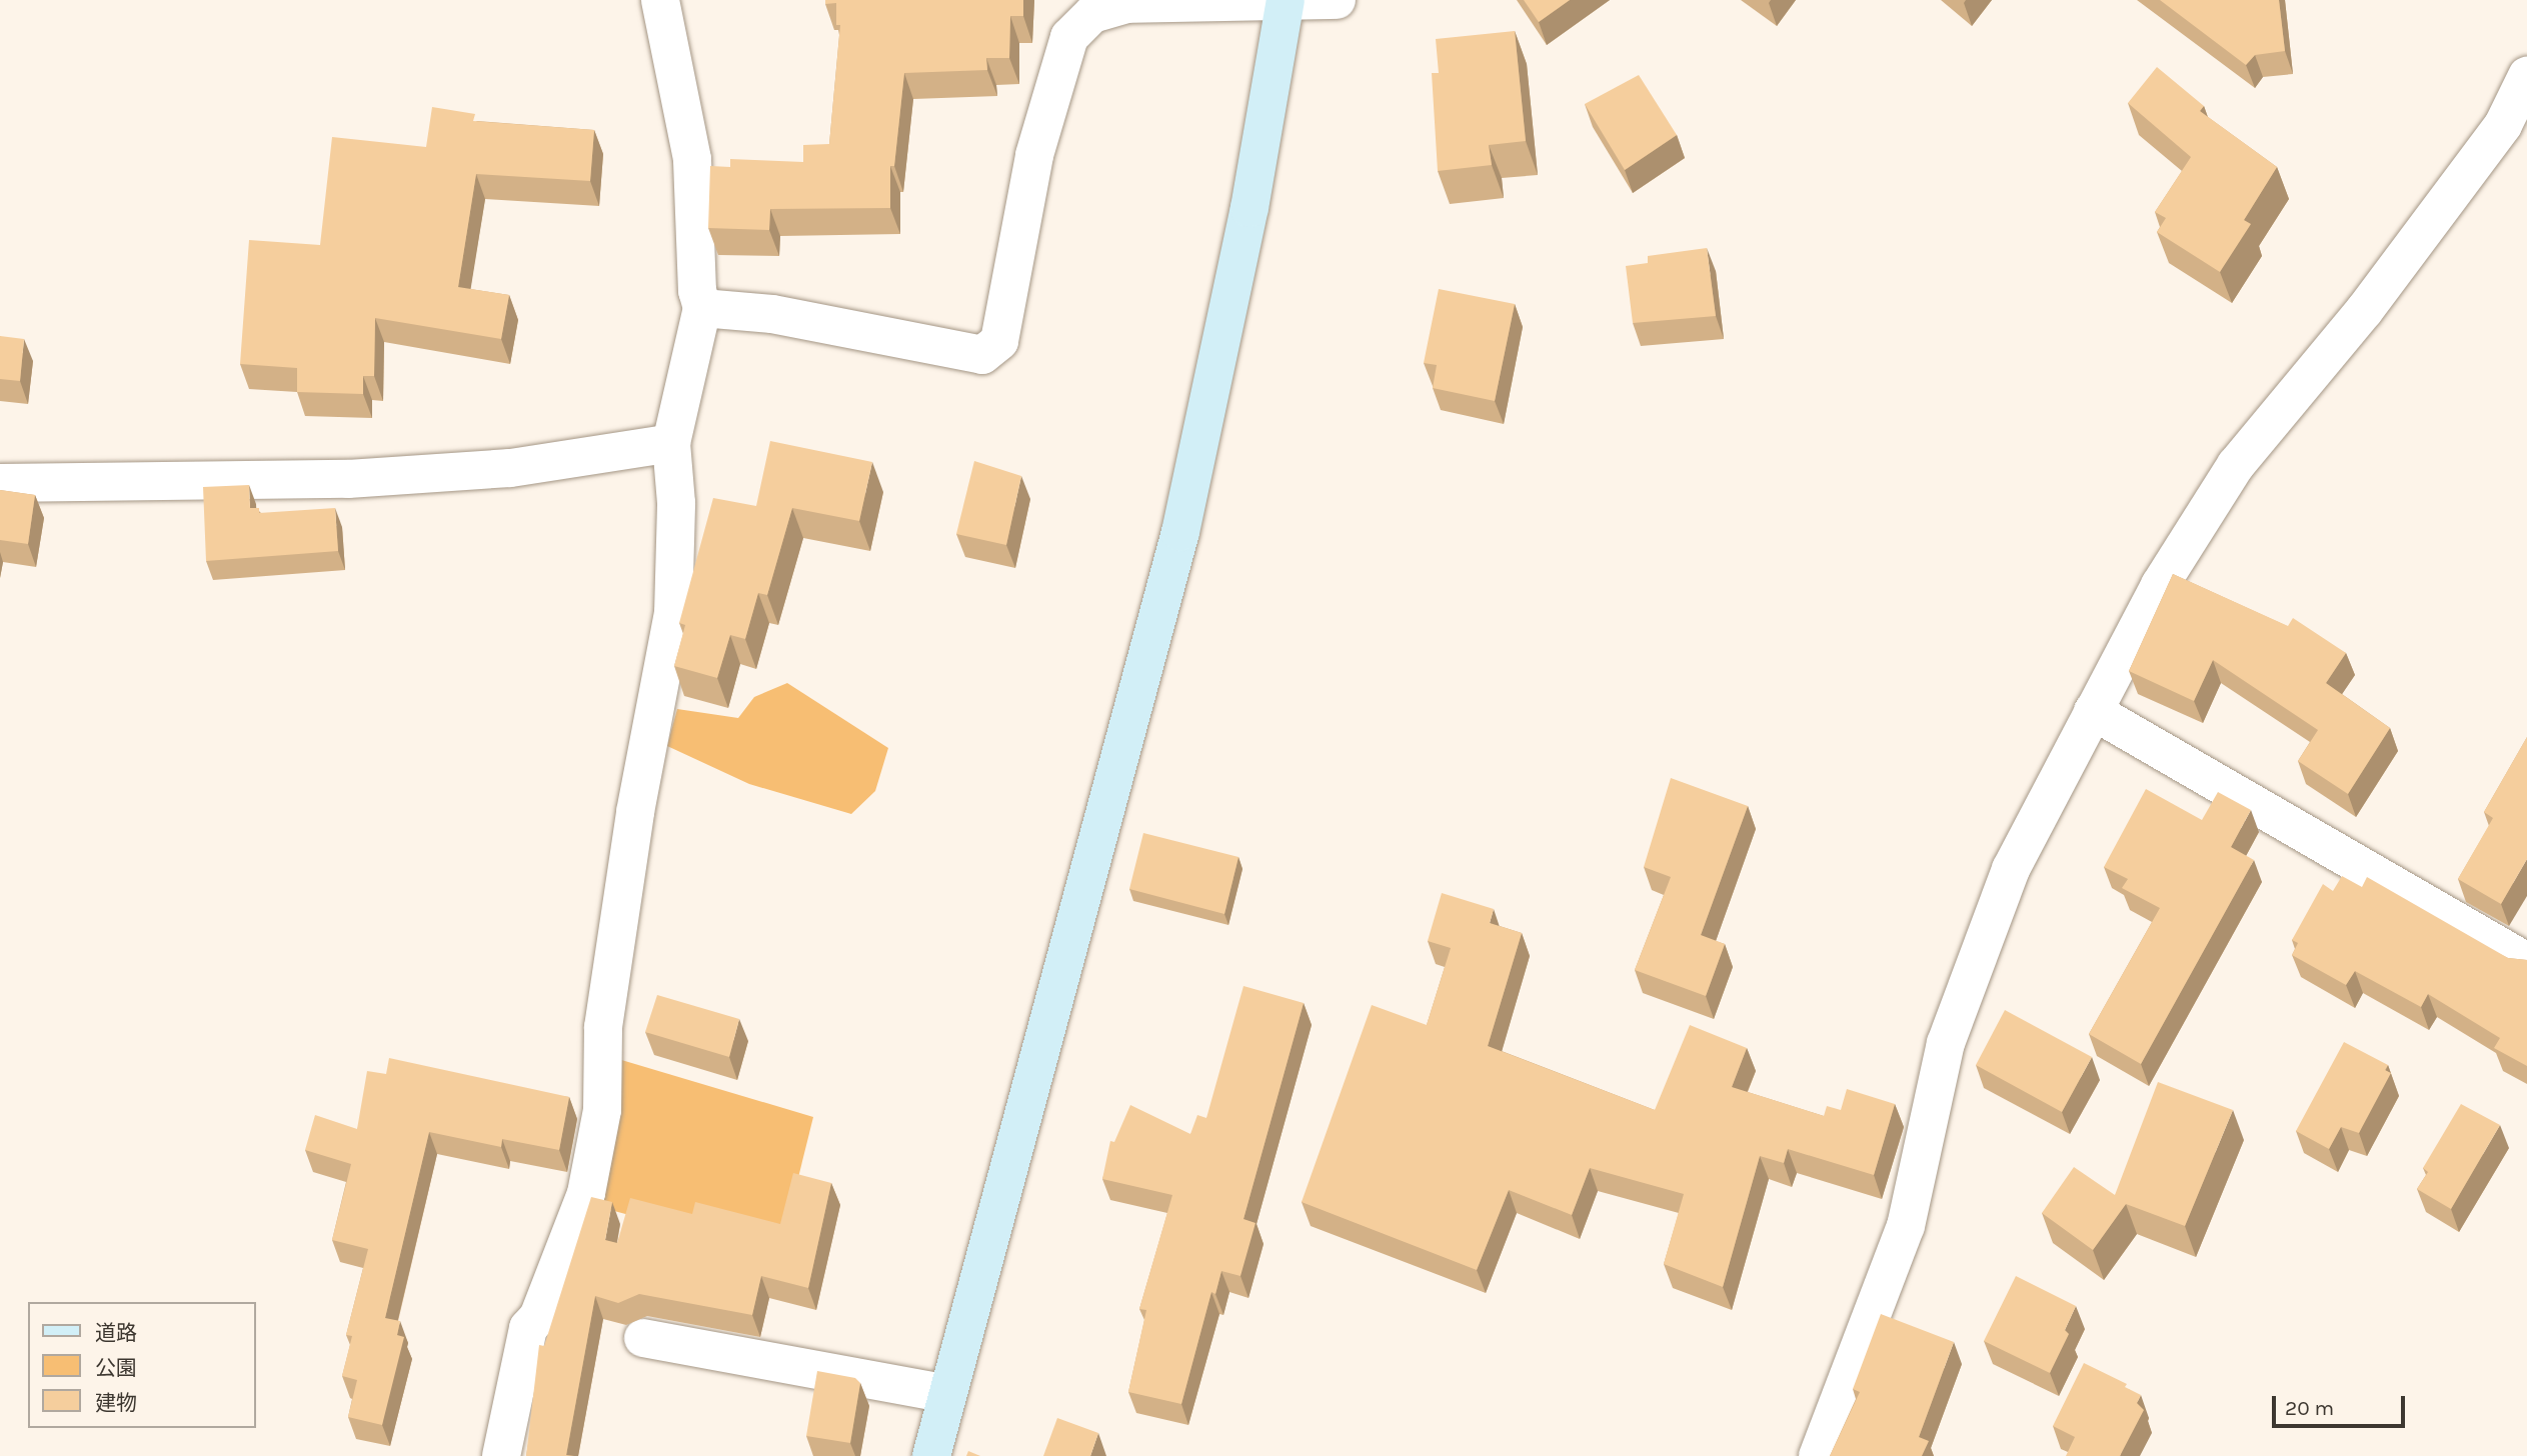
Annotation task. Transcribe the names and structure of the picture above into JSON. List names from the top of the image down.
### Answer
{
  "legend": ["道路", "公園", "建物"],
  "scale_bar": "20 m"
}
